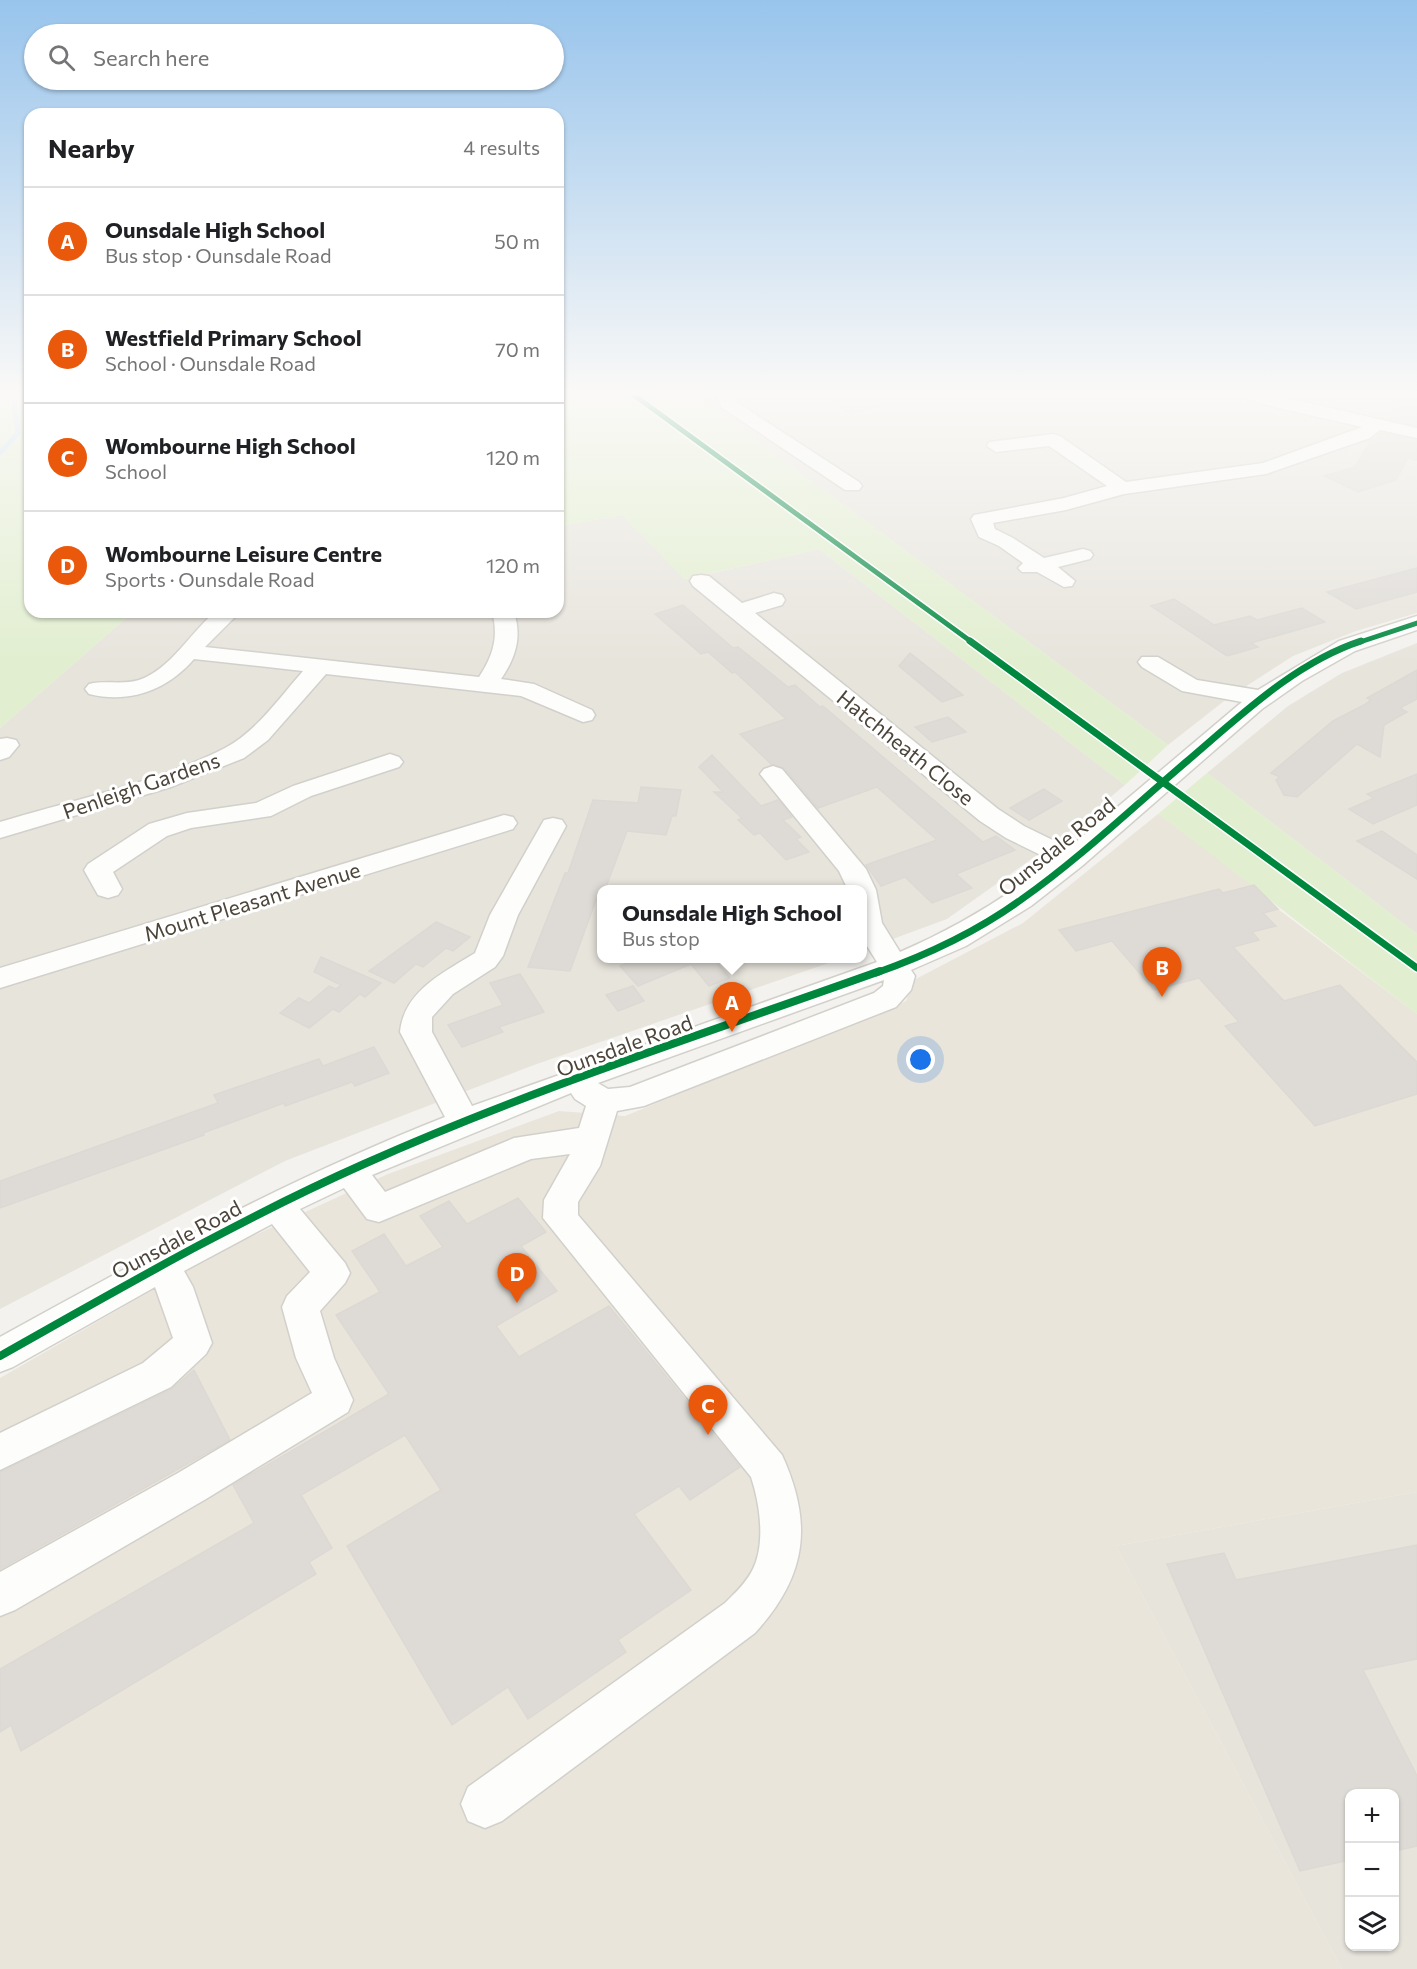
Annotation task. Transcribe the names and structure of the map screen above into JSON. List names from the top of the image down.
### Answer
{
  "streets": {
    "street": [
      "Hatchheath Close",
      "Penleigh Gardens",
      "Ounsdale Road",
      "Mount Pleasant Avenue"
    ]
  },
  "crossings": [
    ["Hatchheath Close", "Ounsdale Road"]
  ],
  "page": {
    "search": "Search here",
    "heading": ["Nearby", "4 results"],
    "list": [
      {
        "mark": "A",
        "name": "Ounsdale High School",
        "note": "Bus stop · Ounsdale Road",
        "value": "50 m"
      },
      {
        "mark": "B",
        "name": "Westfield Primary School",
        "note": "School · Ounsdale Road",
        "value": "70 m"
      },
      {
        "mark": "C",
        "name": "Wombourne High School",
        "note": "School",
        "value": "120 m"
      },
      {
        "mark": "D",
        "name": "Wombourne Leisure Centre",
        "note": "Sports · Ounsdale Road",
        "value": "120 m"
      }
    ],
    "popup": ["Ounsdale High School", "Bus stop"],
    "pins": [
      "B",
      "A",
      "D",
      "C"
    ],
    "map_buttons": ["+", "−"]
  }
}
